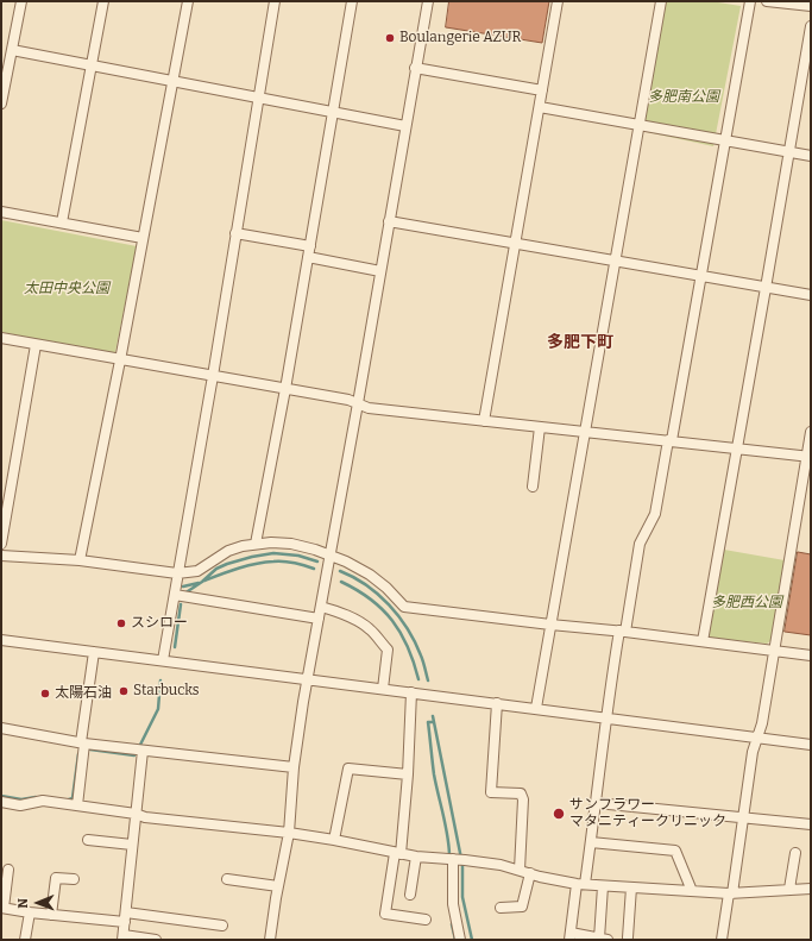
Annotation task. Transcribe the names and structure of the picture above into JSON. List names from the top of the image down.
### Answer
{
  "districts": ["多肥下町"],
  "parks": ["多肥南公園", "太田中央公園", "多肥西公園"],
  "places": [
    "Boulangerie AZUR",
    "スシロー",
    "Starbucks",
    "太陽石油",
    "サンフラワー マタニティークリニック"
  ],
  "north": "left"
}
